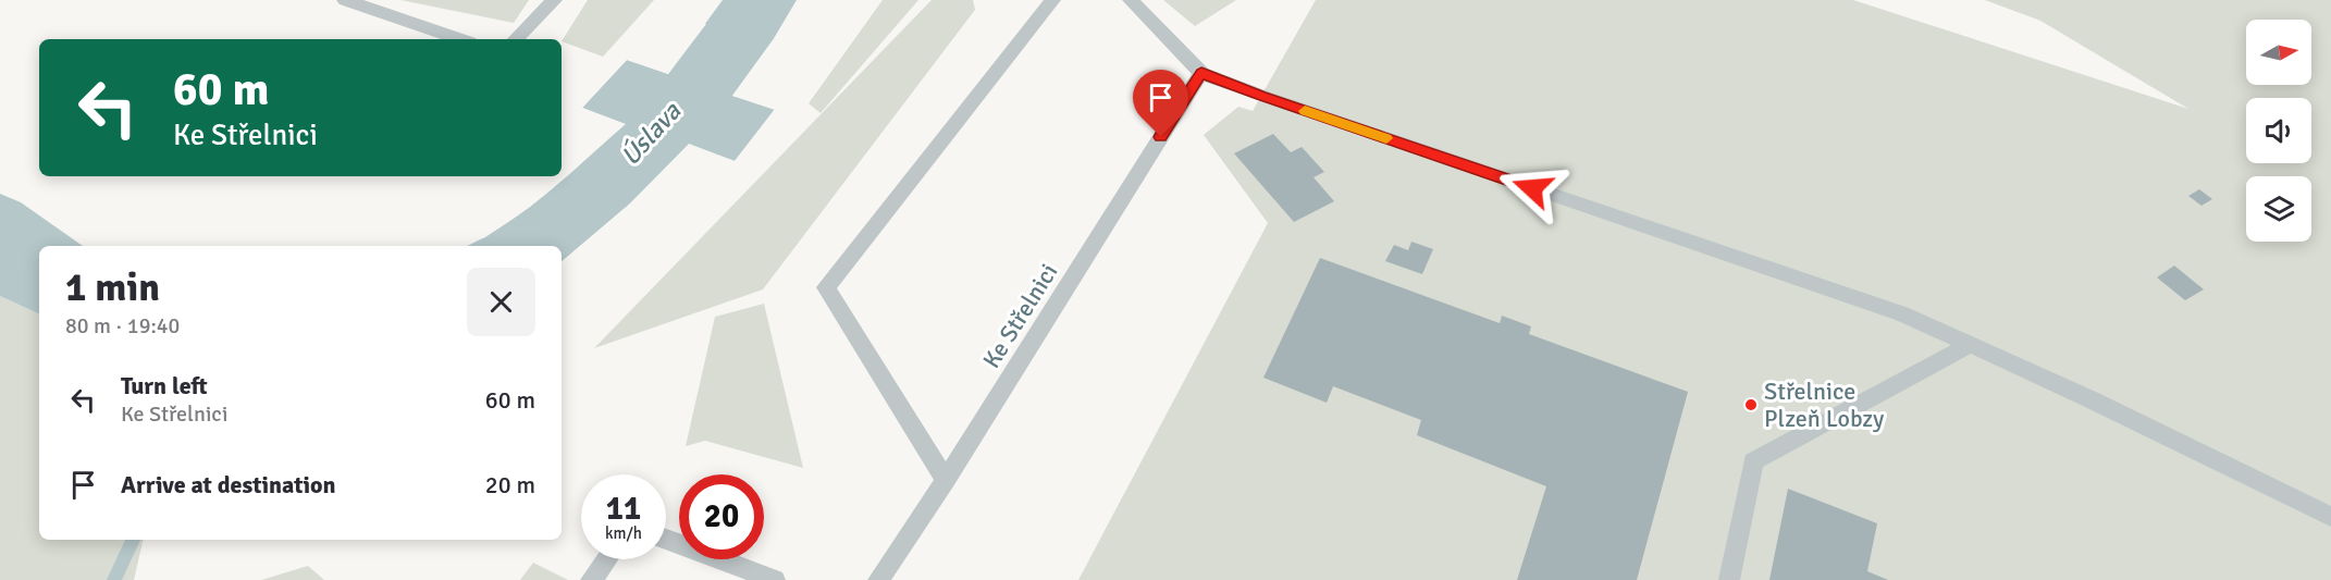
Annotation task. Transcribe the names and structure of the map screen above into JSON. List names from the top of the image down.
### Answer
{
  "streets": {
    "lane": ["Ke Střelnici"]
  },
  "water": ["Úslava"],
  "places": ["Střelnice Plzeň Lobzy"],
  "north": "right",
  "page": {
    "turn": ["60 m", "Ke Střelnici"],
    "heading": ["1 min", "80 m · 19:40"],
    "list": [
      {
        "name": "Turn left",
        "note": "Ke Střelnici",
        "value": "60 m"
      },
      {
        "name": "Arrive at destination",
        "value": "20 m"
      }
    ],
    "speed": "11 km/h",
    "limit": "20"
  }
}
